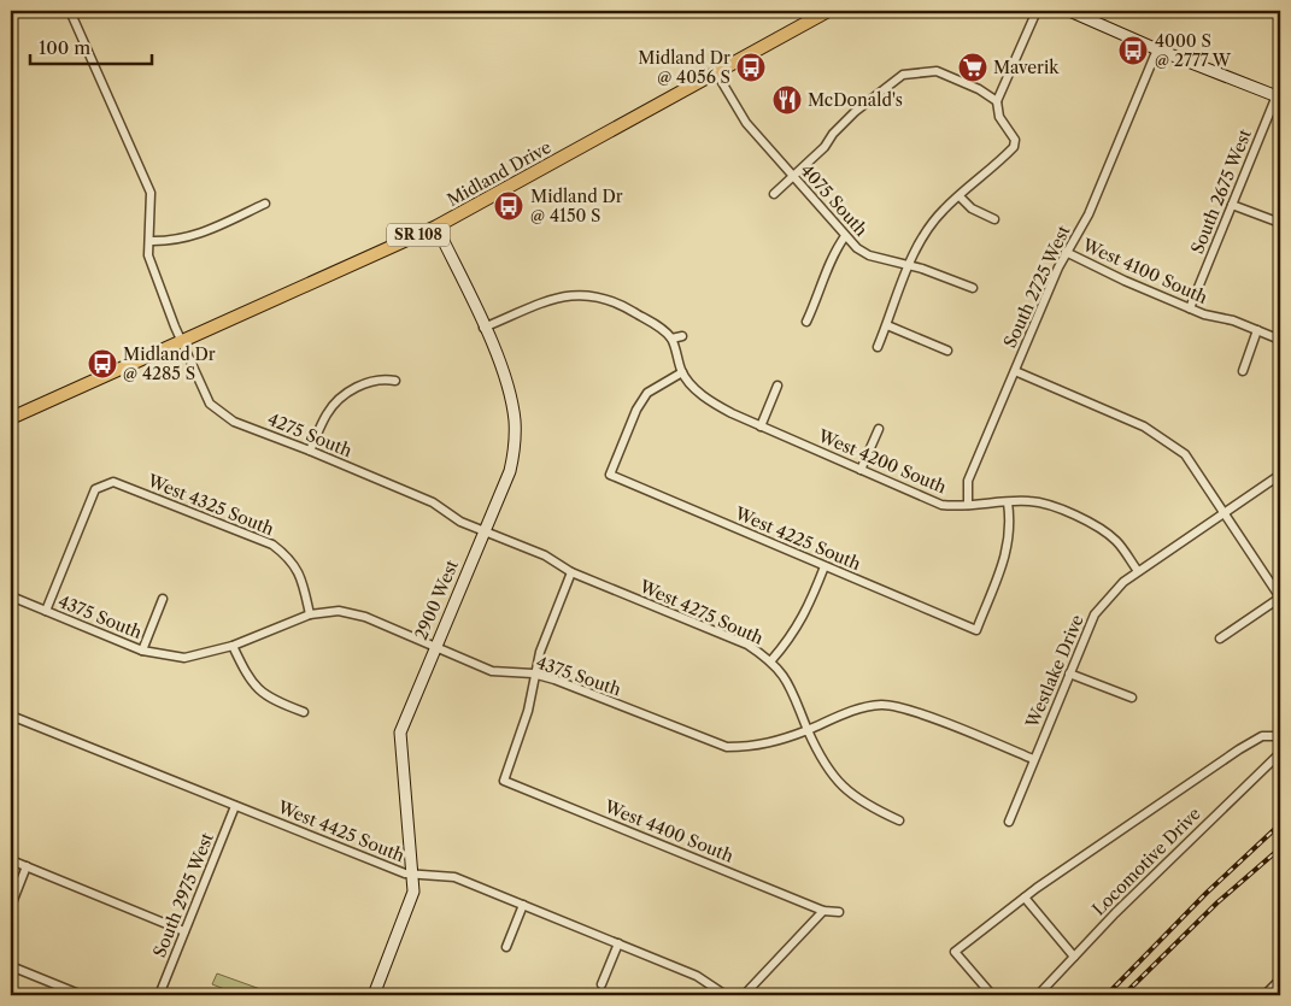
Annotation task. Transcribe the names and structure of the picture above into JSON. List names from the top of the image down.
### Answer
{
  "streets": {
    "main road": ["Midland Drive", "SR 108"],
    "street": [
      "South 2675 West",
      "4075 South",
      "West 4100 South",
      "South 2725 West",
      "4275 South",
      "West 4200 South",
      "West 4325 South",
      "West 4225 South",
      "2900 West",
      "West 4275 South",
      "4375 South",
      "Westlake Drive",
      "West 4425 South",
      "West 4400 South",
      "Locomotive Drive",
      "South 2975 West"
    ]
  },
  "crossings": [
    ["Midland Drive", "4075 South"],
    ["Midland Drive", "4275 South"],
    ["Midland Drive", "2900 West"],
    ["South 2675 West", "West 4100 South"],
    ["West 4100 South", "South 2725 West"],
    ["South 2725 West", "West 4200 South"],
    ["4275 South", "West 4275 South"],
    ["West 4200 South", "West 4225 South"],
    ["West 4200 South", "Westlake Drive"],
    ["West 4325 South", "4375 South"],
    ["2900 West", "West 4275 South"],
    ["2900 West", "4375 South"],
    ["2900 West", "West 4425 South"],
    ["West 4275 South", "4375 South"],
    ["4375 South", "West 4400 South"],
    ["West 4425 South", "South 2975 West"]
  ],
  "places": {
    "bus stop": [
      "4000 S @ 2777 W",
      "Midland Dr @ 4056 S",
      "Midland Dr @ 4150 S",
      "Midland Dr @ 4285 S"
    ],
    "supermarket": ["Maverik"],
    "restaurant": ["McDonald's"]
  },
  "scale_bar": "100 m"
}
